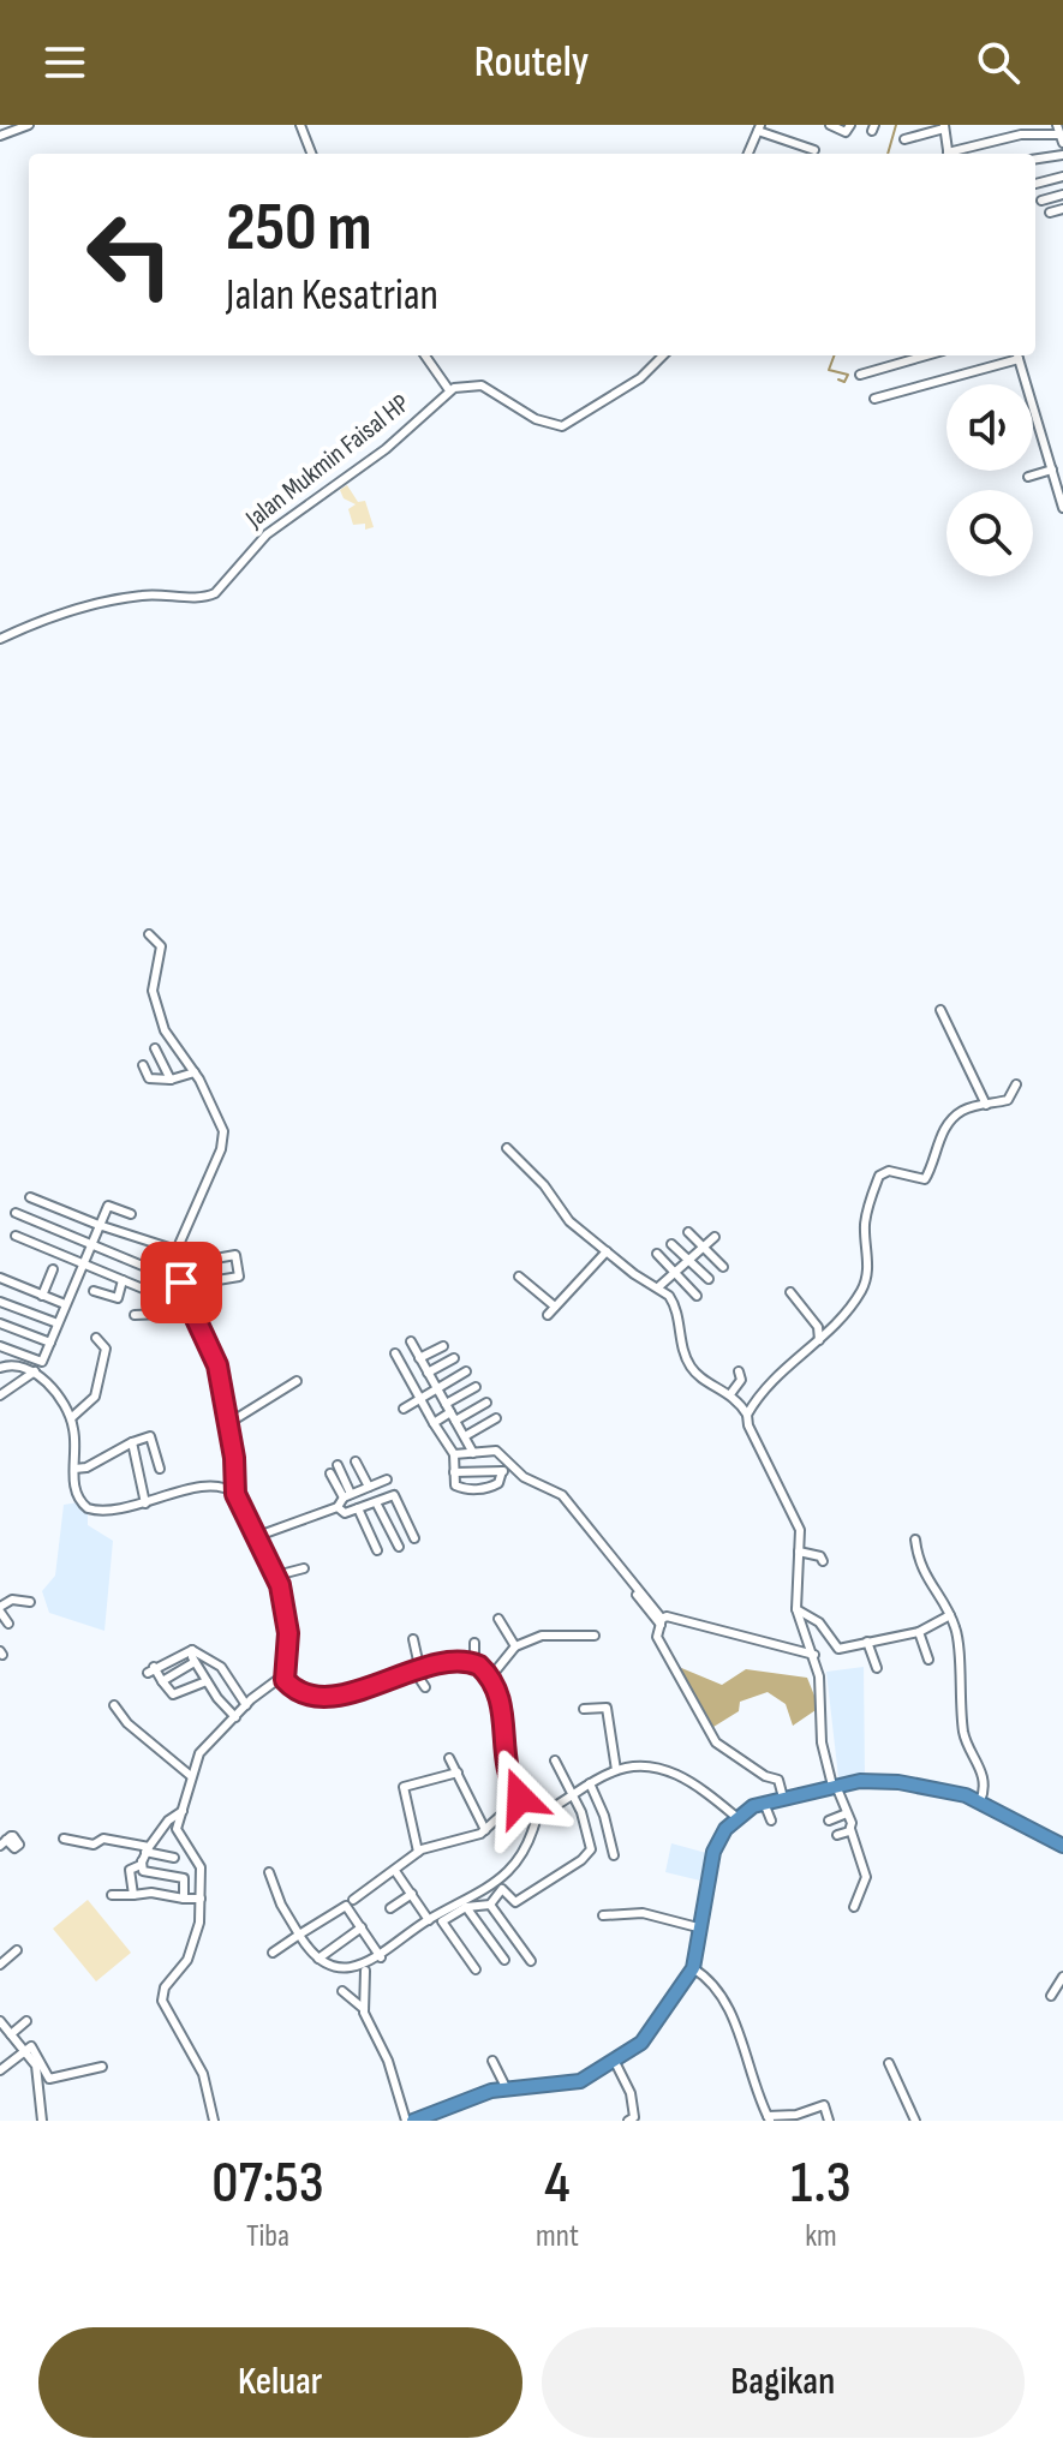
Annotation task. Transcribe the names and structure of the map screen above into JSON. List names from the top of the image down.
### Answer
{
  "streets": {
    "street": ["Jalan Mukmin Faisal HP"]
  },
  "page": {
    "header": "Routely",
    "turn": ["250 m", "Jalan Kesatrian"],
    "eta": [
      "07:53",
      "Tiba",
      "4",
      "mnt",
      "1.3",
      "km"
    ],
    "buttons": ["Keluar", "Bagikan"]
  }
}
